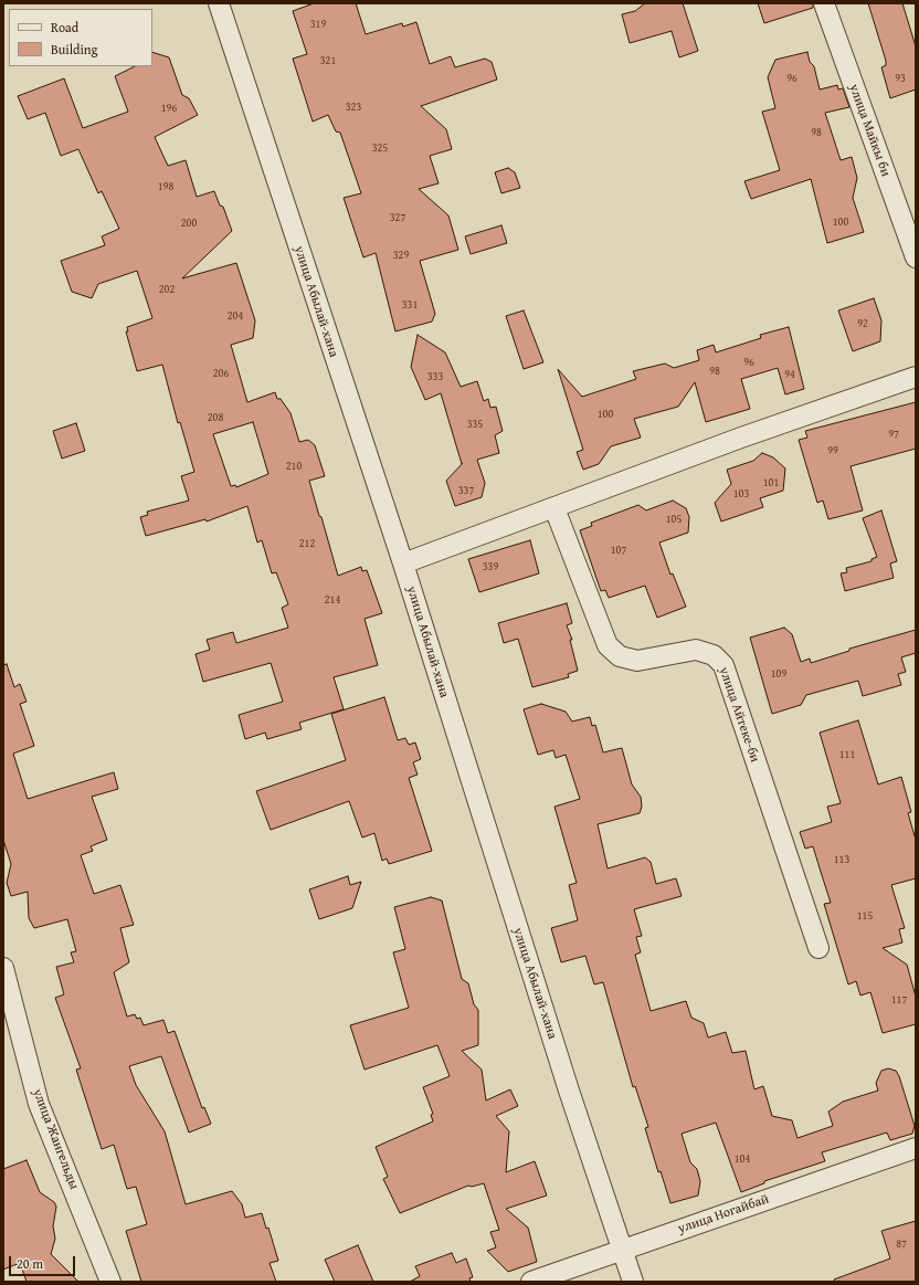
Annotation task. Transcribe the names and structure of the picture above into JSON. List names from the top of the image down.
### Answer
{
  "streets": {
    "street": [
      "улица Майкы би",
      "улица Абылай-хана",
      "улица Айтеке-би",
      "улица Жангельды",
      "улица Ногайбай"
    ]
  },
  "crossings": [
    ["улица Абылай-хана", "улица Ногайбай"]
  ],
  "house_numbers": [
    "319",
    "321",
    "96",
    "93",
    "323",
    "196",
    "98",
    "325",
    "198",
    "327",
    "100",
    "200",
    "329",
    "202",
    "331",
    "204",
    "92",
    "96",
    "98",
    "206",
    "94",
    "333",
    "100",
    "208",
    "335",
    "97",
    "99",
    "210",
    "101",
    "337",
    "103",
    "105",
    "212",
    "107",
    "339",
    "214",
    "109",
    "111",
    "113",
    "115",
    "117",
    "104",
    "87"
  ],
  "legend": ["Road", "Building"],
  "scale_bar": "20 m"
}
